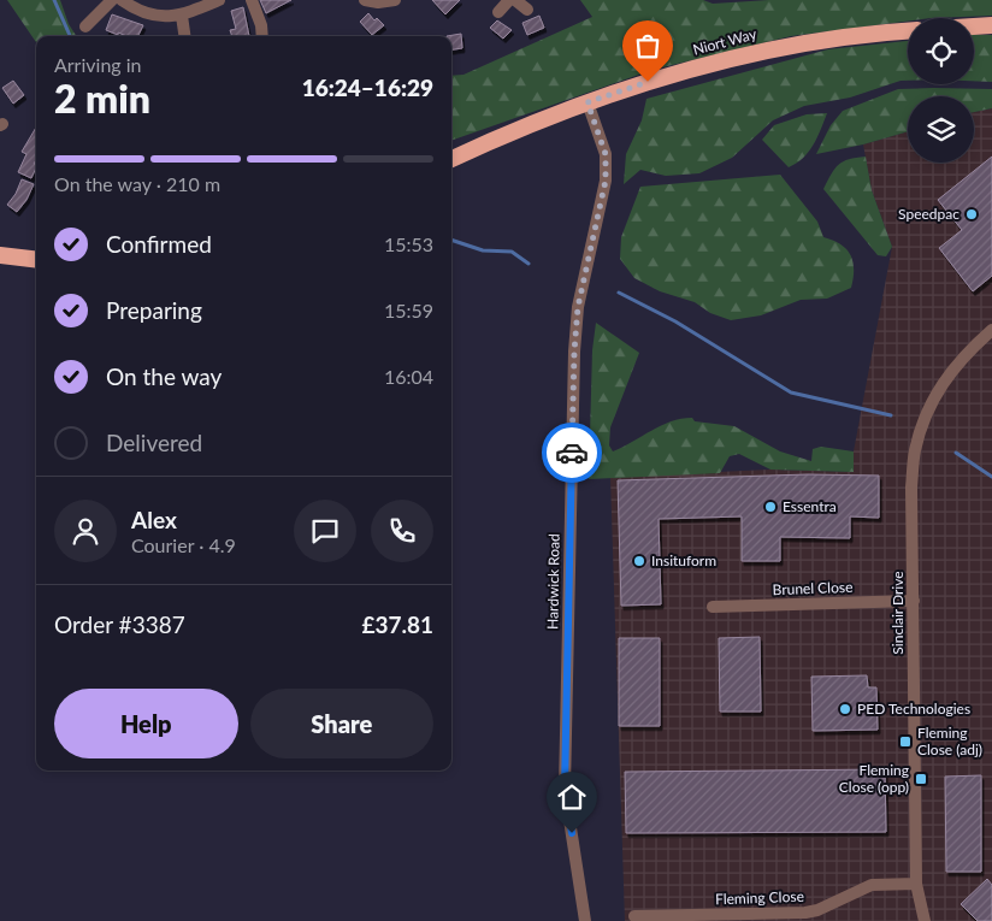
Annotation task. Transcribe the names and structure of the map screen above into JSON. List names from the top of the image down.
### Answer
{
  "streets": {
    "highway": ["Niort Way"],
    "street": [
      "Hardwick Road",
      "Brunel Close",
      "Sinclair Drive",
      "Fleming Close"
    ]
  },
  "crossings": [
    ["Niort Way", "Hardwick Road"],
    ["Brunel Close", "Sinclair Drive"],
    ["Sinclair Drive", "Fleming Close"]
  ],
  "places": {
    "other": [
      "Speedpac",
      "Essentra",
      "Insituform",
      "PED Technologies"
    ],
    "transit": ["Fleming Close (adj)", "Fleming Close (opp)"]
  },
  "page": {
    "heading": ["2 min", "Arriving in", "16:24–16:29"],
    "panel": [
      "Alex",
      "Courier · 4.9",
      "Order #3387",
      "£37.81"
    ],
    "bar": "On the way · 210 m",
    "list": [
      ["Confirmed", "15:53"],
      ["Preparing", "15:59"],
      ["On the way", "16:04"],
      "Delivered"
    ],
    "buttons": ["Help", "Share"]
  }
}
